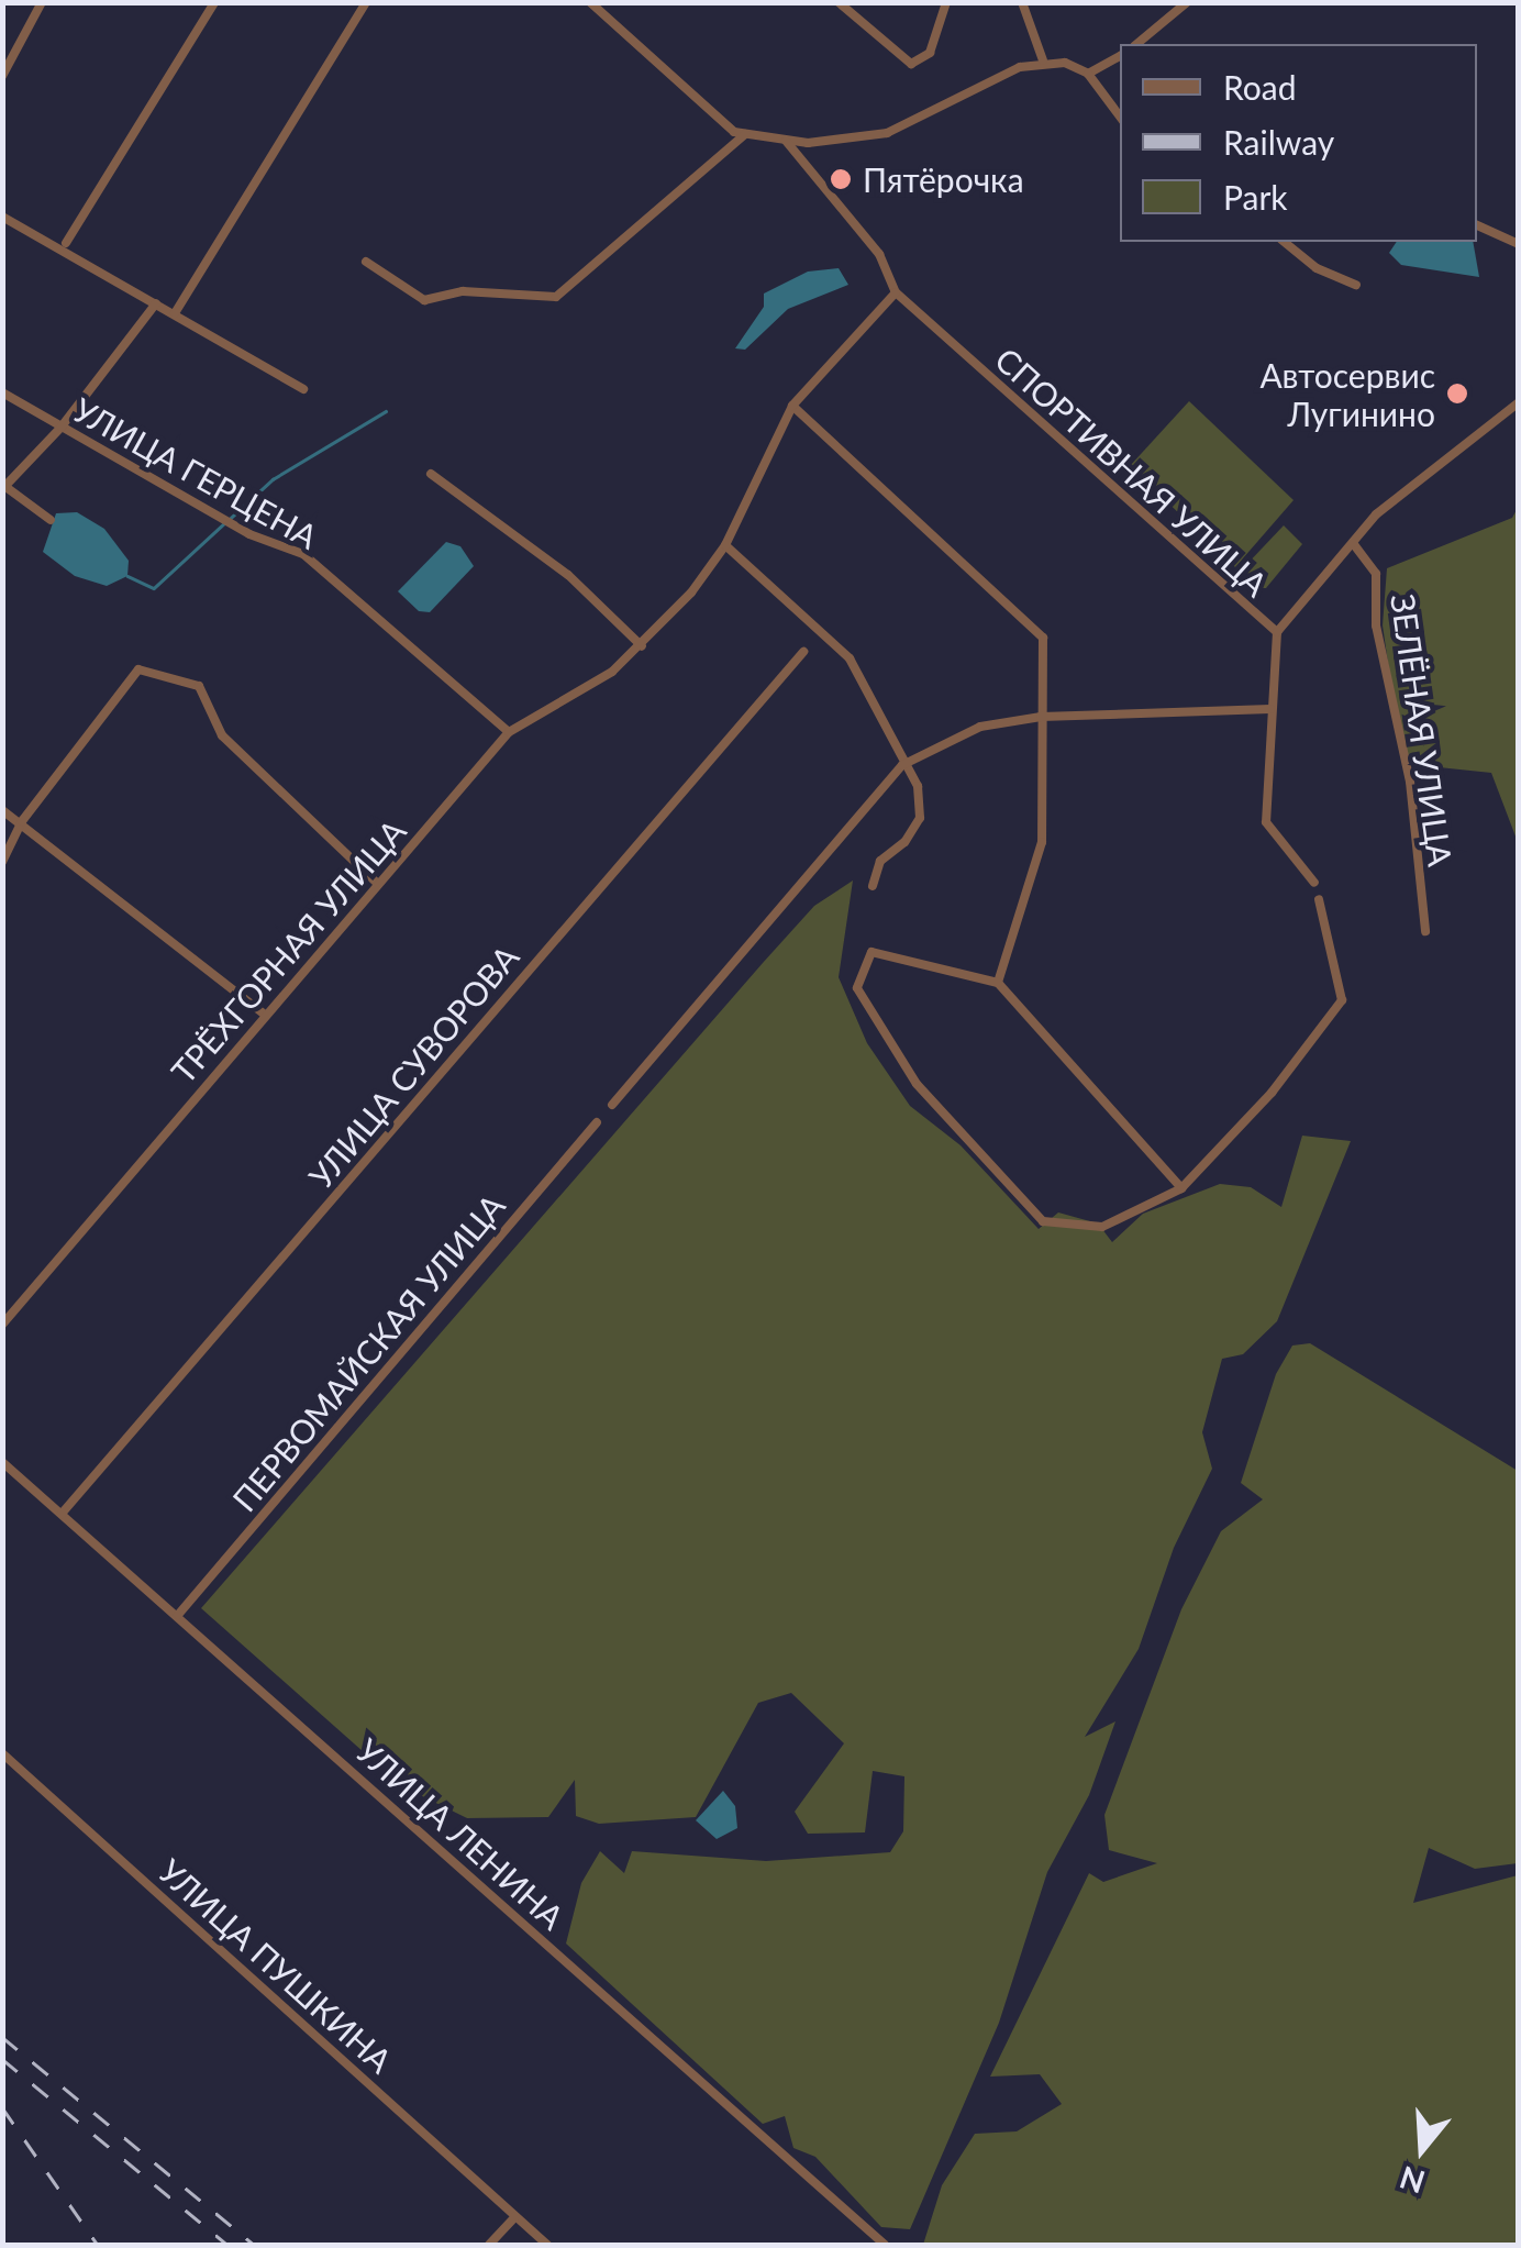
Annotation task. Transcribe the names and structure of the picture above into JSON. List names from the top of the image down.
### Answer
{
  "streets": {
    "street": [
      "СПОРТИВНАЯ УЛИЦА",
      "УЛИЦА ГЕРЦЕНА",
      "ЗЕЛЁНАЯ УЛИЦА",
      "ТРЁХГОРНАЯ УЛИЦА",
      "УЛИЦА СУВОРОВА",
      "ПЕРВОМАЙСКАЯ УЛИЦА",
      "УЛИЦА ЛЕНИНА",
      "УЛИЦА ПУШКИНА"
    ]
  },
  "crossings": [
    ["СПОРТИВНАЯ УЛИЦА", "ТРЁХГОРНАЯ УЛИЦА"],
    ["УЛИЦА ГЕРЦЕНА", "ТРЁХГОРНАЯ УЛИЦА"],
    ["УЛИЦА СУВОРОВА", "УЛИЦА ЛЕНИНА"],
    ["ПЕРВОМАЙСКАЯ УЛИЦА", "УЛИЦА ЛЕНИНА"]
  ],
  "places": ["Пятёрочка", "Автосервис Лугинино"],
  "legend": ["Road", "Railway", "Park"],
  "north": "bottom"
}
